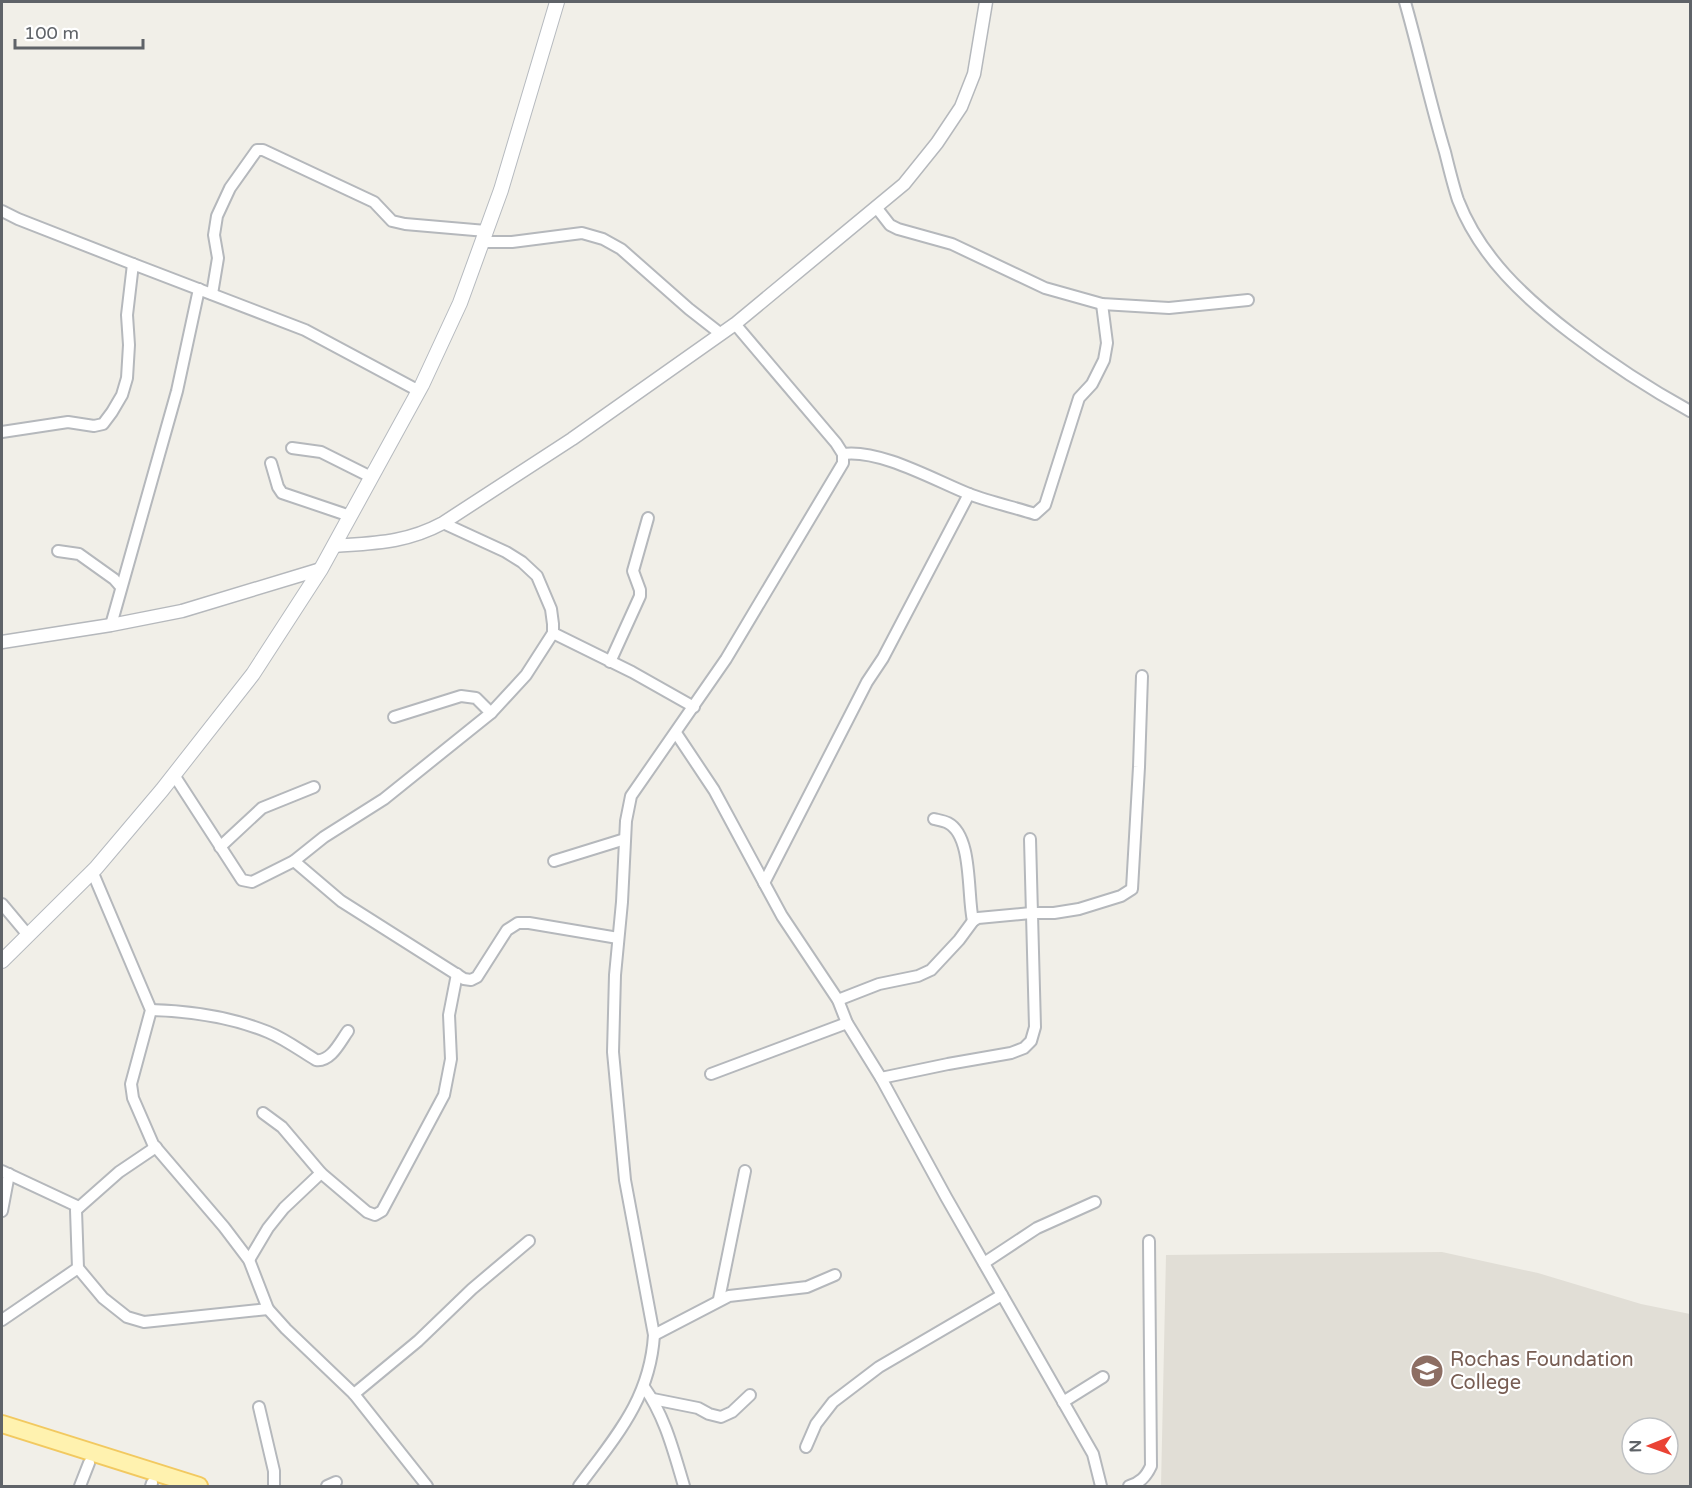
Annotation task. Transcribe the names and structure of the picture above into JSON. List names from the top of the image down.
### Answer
{
  "places": {
    "school or university": ["Rochas Foundation College"]
  },
  "scale_bar": "100 m",
  "north": "left"
}
